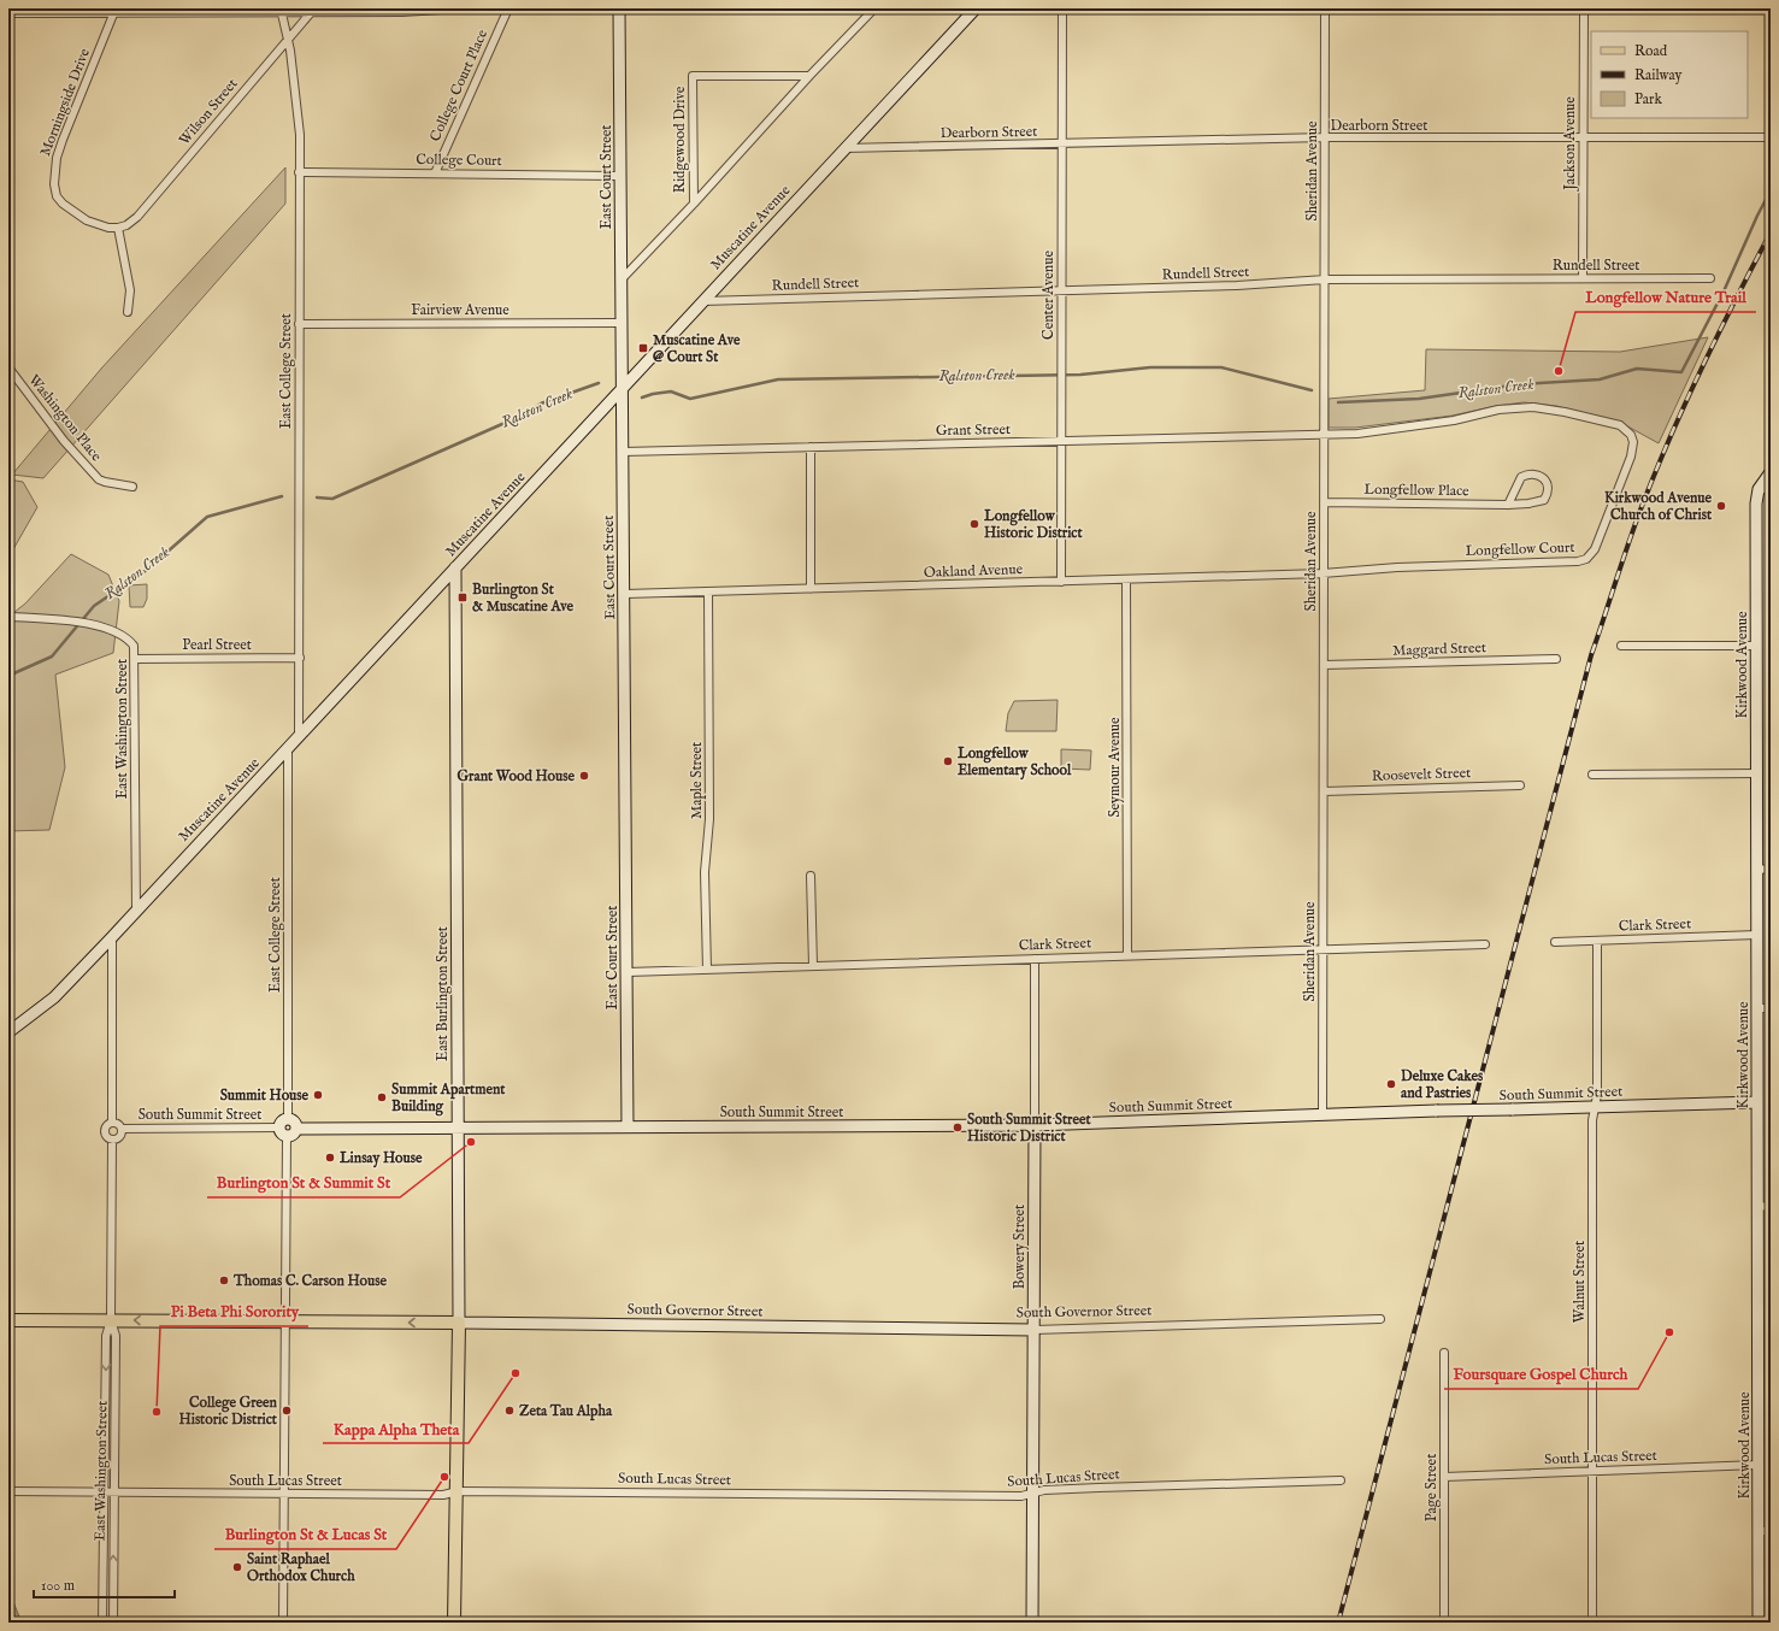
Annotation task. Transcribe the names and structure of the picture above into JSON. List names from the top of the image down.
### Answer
{
  "streets": {
    "main road": ["East Burlington Street", "South Governor Street"],
    "street": [
      "College Court Place",
      "Morningside Drive",
      "Wilson Street",
      "Dearborn Street",
      "Ridgewood Drive",
      "Jackson Avenue",
      "College Court",
      "Sheridan Avenue",
      "East Court Street",
      "Muscatine Avenue",
      "Rundell Street",
      "Center Avenue",
      "Fairview Avenue",
      "East College Street",
      "Washington Place",
      "Grant Street",
      "Longfellow Place",
      "Longfellow Court",
      "Oakland Avenue",
      "Pearl Street",
      "Maggard Street",
      "Kirkwood Avenue",
      "East Washington Street",
      "Seymour Avenue",
      "Roosevelt Street",
      "Maple Street",
      "Clark Street",
      "South Summit Street",
      "Bowery Street",
      "Walnut Street",
      "South Lucas Street",
      "Page Street"
    ]
  },
  "crossings": [
    ["College Court Place", "College Court"],
    ["Morningside Drive", "Wilson Street"],
    ["Wilson Street", "East College Street"],
    ["Dearborn Street", "Jackson Avenue"],
    ["Dearborn Street", "Sheridan Avenue"],
    ["Dearborn Street", "Muscatine Avenue"],
    ["Dearborn Street", "Center Avenue"],
    ["Ridgewood Drive", "East Court Street"],
    ["Jackson Avenue", "Rundell Street"],
    ["College Court", "East Court Street"],
    ["College Court", "East College Street"],
    ["Sheridan Avenue", "Rundell Street"],
    ["Sheridan Avenue", "Grant Street"],
    ["Sheridan Avenue", "Longfellow Place"],
    ["Sheridan Avenue", "Longfellow Court"],
    ["Sheridan Avenue", "Oakland Avenue"],
    ["Sheridan Avenue", "Maggard Street"],
    ["Sheridan Avenue", "Roosevelt Street"],
    ["Sheridan Avenue", "Clark Street"],
    ["Sheridan Avenue", "South Summit Street"],
    ["East Court Street", "Muscatine Avenue"],
    ["East Court Street", "Fairview Avenue"],
    ["East Court Street", "Grant Street"],
    ["East Court Street", "Oakland Avenue"],
    ["East Court Street", "Clark Street"],
    ["East Court Street", "South Summit Street"],
    ["Muscatine Avenue", "Rundell Street"],
    ["Muscatine Avenue", "East College Street"],
    ["Muscatine Avenue", "East Washington Street"],
    ["Muscatine Avenue", "East Burlington Street"],
    ["Rundell Street", "Center Avenue"],
    ["Center Avenue", "Grant Street"],
    ["Center Avenue", "Oakland Avenue"],
    ["Fairview Avenue", "East College Street"],
    ["East College Street", "Pearl Street"],
    ["East College Street", "South Summit Street"],
    ["Grant Street", "Longfellow Court"],
    ["Longfellow Court", "Oakland Avenue"],
    ["Oakland Avenue", "Seymour Avenue"],
    ["Oakland Avenue", "Maple Street"],
    ["Pearl Street", "East Washington Street"],
    ["Kirkwood Avenue", "Clark Street"],
    ["Kirkwood Avenue", "South Summit Street"],
    ["Kirkwood Avenue", "South Lucas Street"],
    ["East Washington Street", "South Summit Street"],
    ["East Washington Street", "South Governor Street"],
    ["East Washington Street", "South Lucas Street"],
    ["Seymour Avenue", "Clark Street"],
    ["Maple Street", "Clark Street"],
    ["Clark Street", "Bowery Street"],
    ["Clark Street", "Walnut Street"],
    ["East Burlington Street", "South Summit Street"],
    ["East Burlington Street", "South Governor Street"],
    ["East Burlington Street", "South Lucas Street"],
    ["South Summit Street", "Bowery Street"],
    ["South Summit Street", "Walnut Street"],
    ["Bowery Street", "South Governor Street"],
    ["Bowery Street", "South Lucas Street"],
    ["Walnut Street", "South Lucas Street"],
    ["South Lucas Street", "Page Street"]
  ],
  "water": ["Ralston Creek"],
  "places": {
    "transit": ["Muscatine Ave @ Court St", "Burlington St & Muscatine Ave"],
    "other": [
      "Longfellow Nature Trail",
      "Kirkwood Avenue Church of Christ",
      "Longfellow Historic District",
      "Longfellow Elementary School",
      "Grant Wood House",
      "Deluxe Cakes and Pastries",
      "Summit House",
      "Summit Apartment Building",
      "South Summit Street Historic District",
      "Burlington St & Summit St",
      "Linsay House",
      "Thomas C. Carson House",
      "Foursquare Gospel Church",
      "Kappa Alpha Theta",
      "College Green Historic District",
      "Zeta Tau Alpha",
      "Pi Beta Phi Sorority",
      "Burlington St & Lucas St",
      "Saint Raphael Orthodox Church"
    ]
  },
  "legend": ["Road", "Railway", "Park"],
  "scale_bar": "100 m"
}
